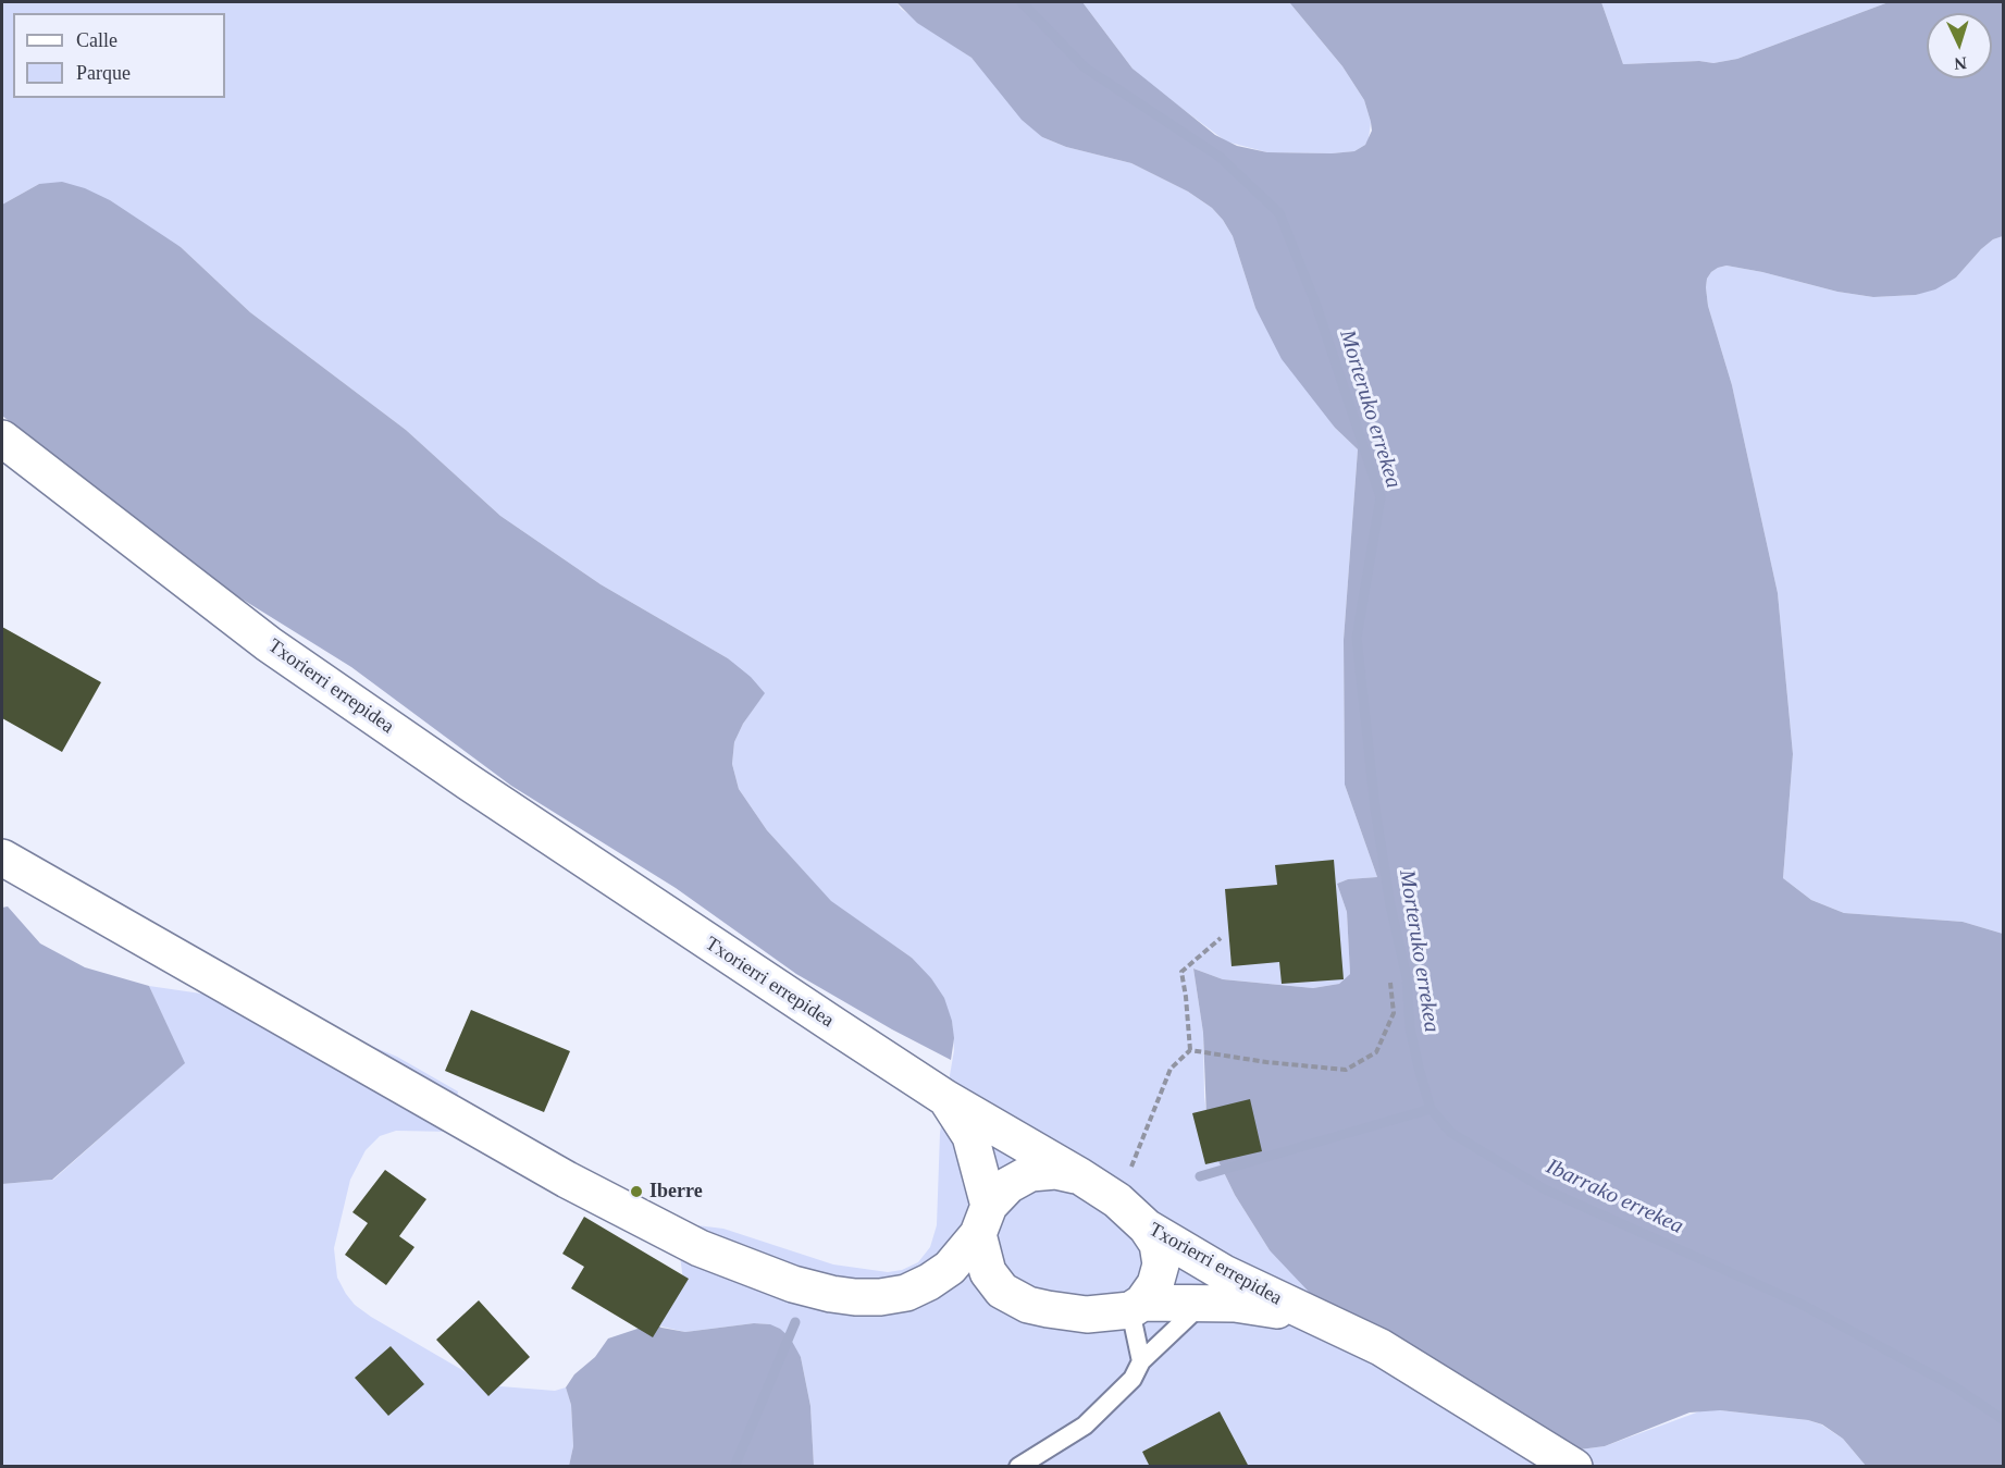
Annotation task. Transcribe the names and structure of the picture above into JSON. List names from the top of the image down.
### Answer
{
  "streets": {
    "street": ["Txorierri errepidea"]
  },
  "water": ["Morteruko errekea", "Ibarrako errekea"],
  "places": ["Iberre"],
  "legend": ["Calle", "Parque"],
  "north": "bottom"
}
